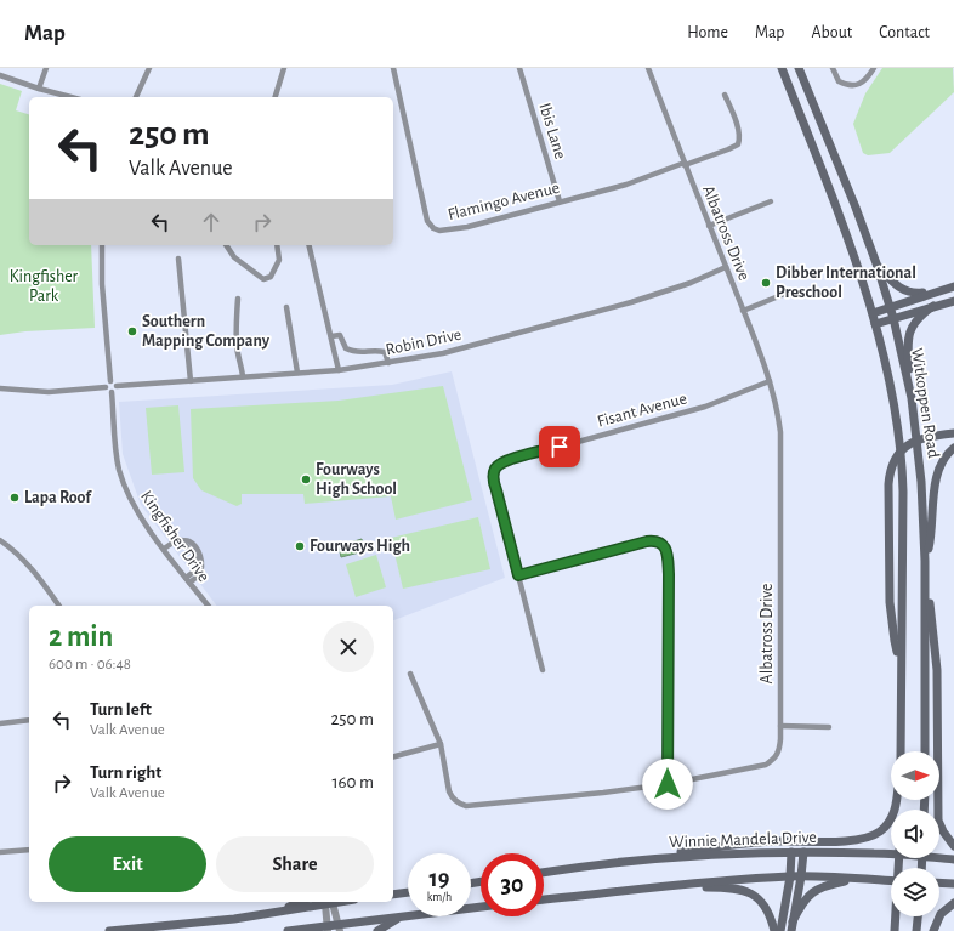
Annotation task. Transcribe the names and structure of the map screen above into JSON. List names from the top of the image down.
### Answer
{
  "streets": {
    "main road": ["Witkoppen Road", "Winnie Mandela Drive"],
    "street": [
      "Ibis Lane",
      "Flamingo Avenue",
      "Albatross Drive",
      "Robin Drive",
      "Fisant Avenue",
      "Kingfisher Drive"
    ]
  },
  "crossings": [
    ["Ibis Lane", "Flamingo Avenue"],
    ["Flamingo Avenue", "Albatross Drive"],
    ["Albatross Drive", "Robin Drive"],
    ["Albatross Drive", "Fisant Avenue"],
    ["Robin Drive", "Kingfisher Drive"]
  ],
  "parks": ["Kingfisher Park"],
  "places": [
    "Dibber International Preschool",
    "Southern Mapping Company",
    "Fourways High School",
    "Lapa Roof",
    "Fourways High"
  ],
  "north": "right",
  "page": {
    "header": "Map",
    "nav": [
      "Home",
      "Map",
      "About",
      "Contact"
    ],
    "turn": ["250 m", "Valk Avenue"],
    "heading": ["2 min", "600 m · 06:48"],
    "list": [
      {
        "name": "Turn left",
        "note": "Valk Avenue",
        "value": "250 m"
      },
      {
        "name": "Turn right",
        "note": "Valk Avenue",
        "value": "160 m"
      }
    ],
    "buttons": ["Exit", "Share"],
    "speed": "19 km/h",
    "limit": "30"
  }
}
